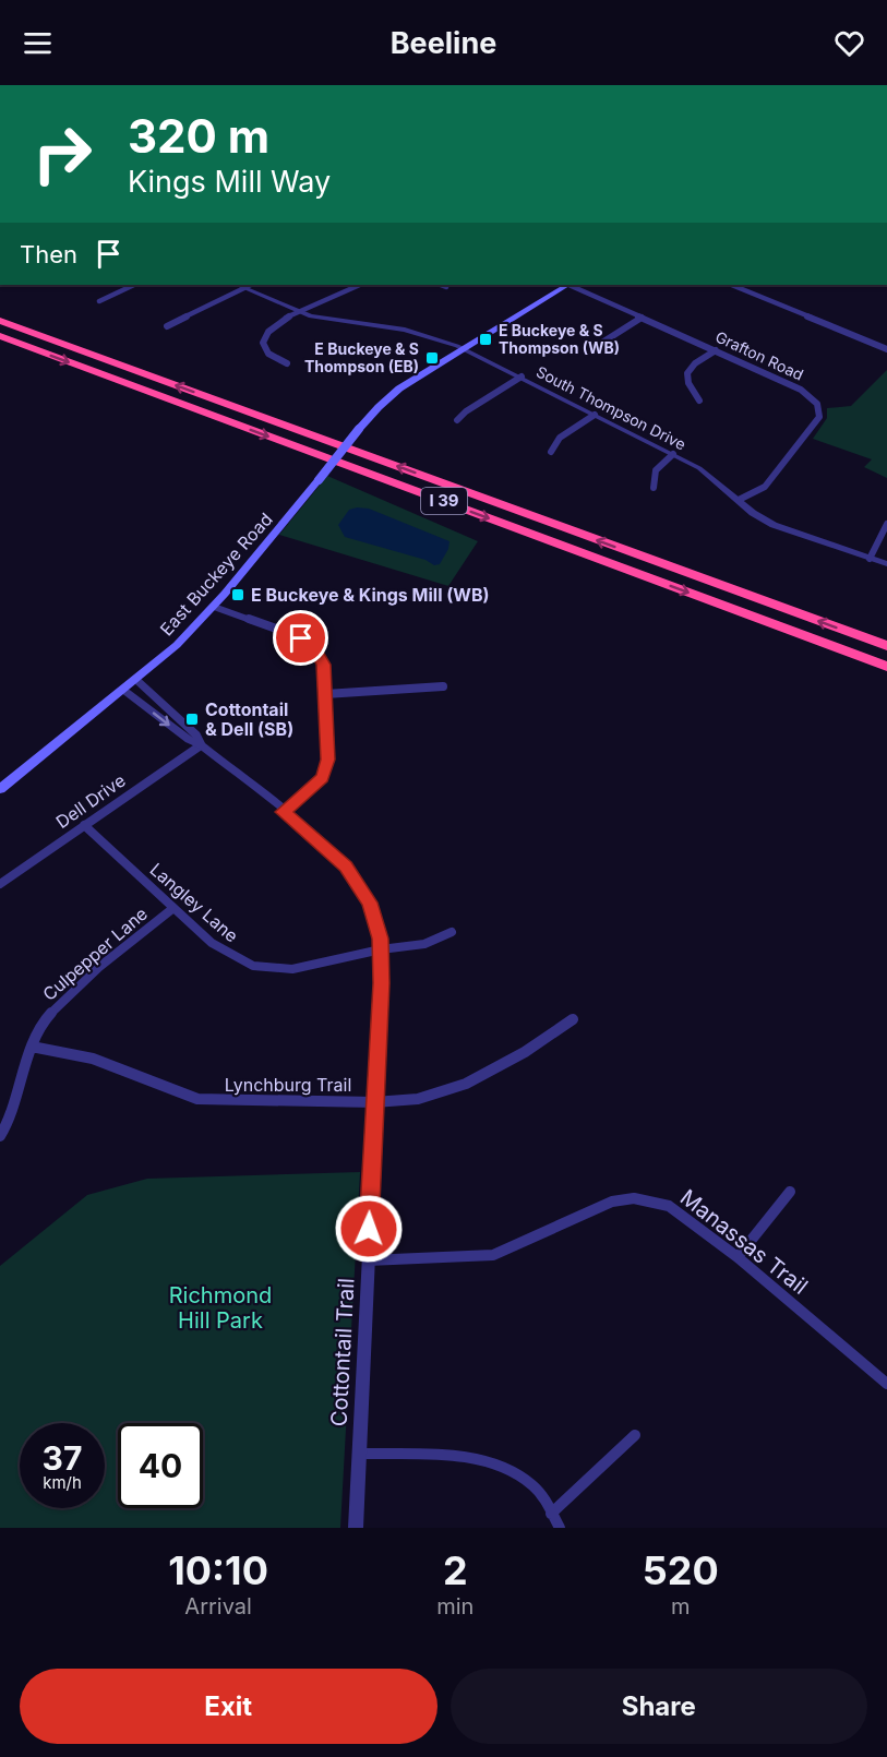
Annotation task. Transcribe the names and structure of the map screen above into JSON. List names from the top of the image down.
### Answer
{
  "streets": {
    "highway": ["I 39"],
    "main road": ["East Buckeye Road"],
    "street": [
      "Grafton Road",
      "South Thompson Drive",
      "Dell Drive",
      "Langley Lane",
      "Culpepper Lane",
      "Lynchburg Trail",
      "Manassas Trail",
      "Cottontail Trail"
    ]
  },
  "crossings": [
    ["Grafton Road", "South Thompson Drive"],
    ["South Thompson Drive", "East Buckeye Road"],
    ["East Buckeye Road", "Cottontail Trail"],
    ["Dell Drive", "Langley Lane"],
    ["Dell Drive", "Cottontail Trail"],
    ["Langley Lane", "Culpepper Lane"],
    ["Langley Lane", "Cottontail Trail"],
    ["Culpepper Lane", "Lynchburg Trail"],
    ["Lynchburg Trail", "Cottontail Trail"],
    ["Manassas Trail", "Cottontail Trail"]
  ],
  "parks": ["Richmond Hill Park"],
  "places": {
    "transit": [
      "E Buckeye & S Thompson (WB)",
      "E Buckeye & S Thompson (EB)",
      "E Buckeye & Kings Mill (WB)",
      "Cottontail & Dell (SB)"
    ]
  },
  "page": {
    "header": "Beeline",
    "turn": ["320 m", "Kings Mill Way"],
    "then": "Then",
    "speed": "37 km/h",
    "limit": "40",
    "eta": [
      "10:10",
      "Arrival",
      "2",
      "min",
      "520",
      "m"
    ],
    "buttons": ["Exit", "Share"]
  }
}
